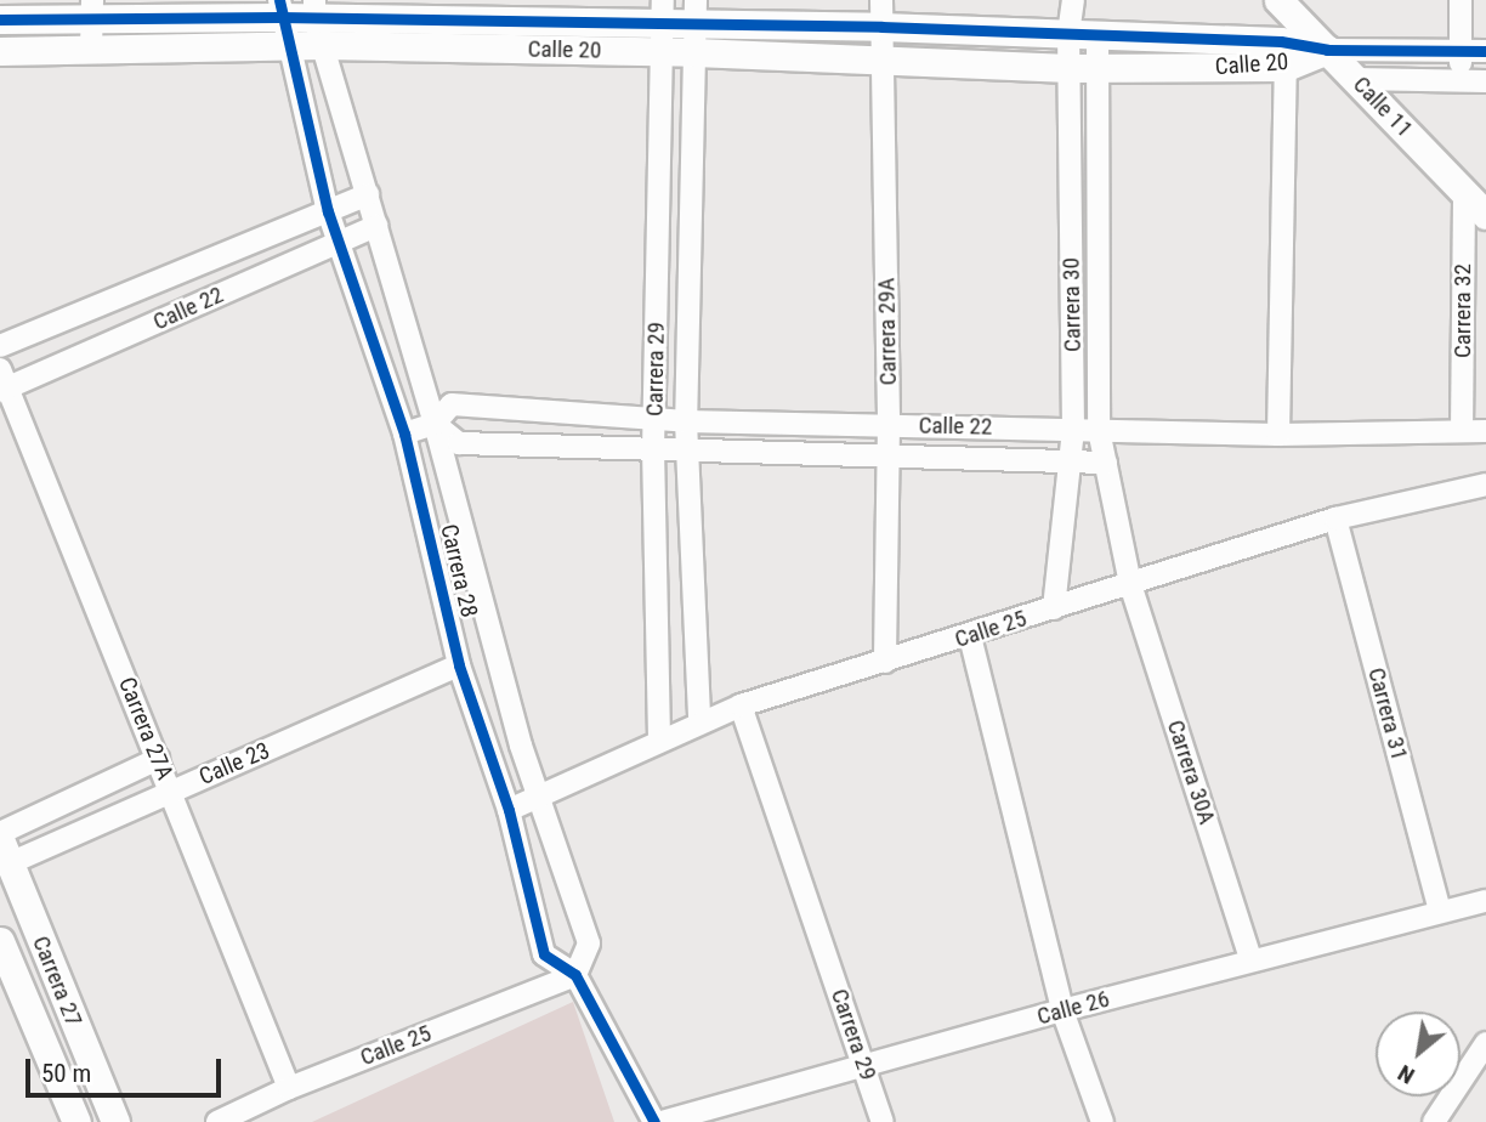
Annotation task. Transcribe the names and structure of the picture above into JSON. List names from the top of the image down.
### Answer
{
  "streets": {
    "street": [
      "Calle 20",
      "Calle 11",
      "Carrera 30",
      "Calle 22",
      "Carrera 32",
      "Carrera 29A",
      "Carrera 29",
      "Carrera 28",
      "Calle 25",
      "Carrera 31",
      "Carrera 27A",
      "Calle 23",
      "Carrera 30A",
      "Carrera 27",
      "Calle 26"
    ]
  },
  "crossings": [
    ["Calle 20", "Calle 11"],
    ["Calle 20", "Carrera 30"],
    ["Calle 20", "Carrera 29A"],
    ["Calle 20", "Carrera 29"],
    ["Calle 20", "Carrera 28"],
    ["Calle 11", "Carrera 32"],
    ["Carrera 30", "Calle 22"],
    ["Carrera 30", "Calle 25"],
    ["Carrera 30", "Carrera 30A"],
    ["Calle 22", "Carrera 32"],
    ["Calle 22", "Carrera 29A"],
    ["Calle 22", "Carrera 29"],
    ["Calle 22", "Carrera 28"],
    ["Calle 22", "Carrera 27A"],
    ["Carrera 29A", "Calle 25"],
    ["Carrera 29", "Calle 25"],
    ["Carrera 29", "Calle 26"],
    ["Carrera 28", "Calle 25"],
    ["Carrera 28", "Calle 23"],
    ["Calle 25", "Carrera 31"],
    ["Calle 25", "Carrera 27A"],
    ["Calle 25", "Carrera 30A"],
    ["Carrera 31", "Calle 26"],
    ["Carrera 27A", "Calle 23"],
    ["Calle 23", "Carrera 27"],
    ["Carrera 30A", "Calle 26"]
  ],
  "scale_bar": "50 m",
  "north": "bottom left"
}
